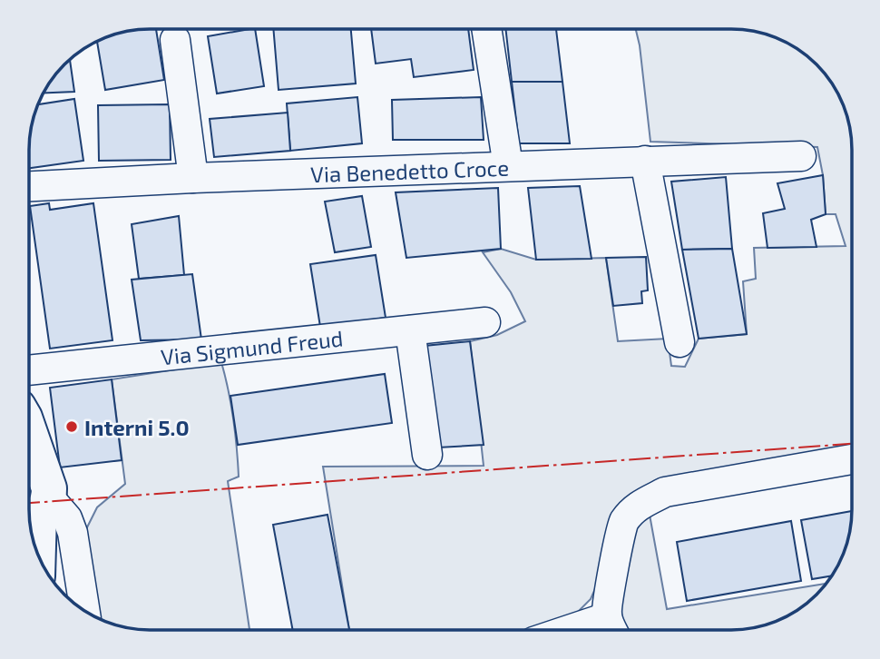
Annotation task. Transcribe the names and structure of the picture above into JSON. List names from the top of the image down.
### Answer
{
  "streets": {
    "street": ["Via Benedetto Croce", "Via Sigmund Freud"]
  },
  "places": ["Interni 5.0"]
}
